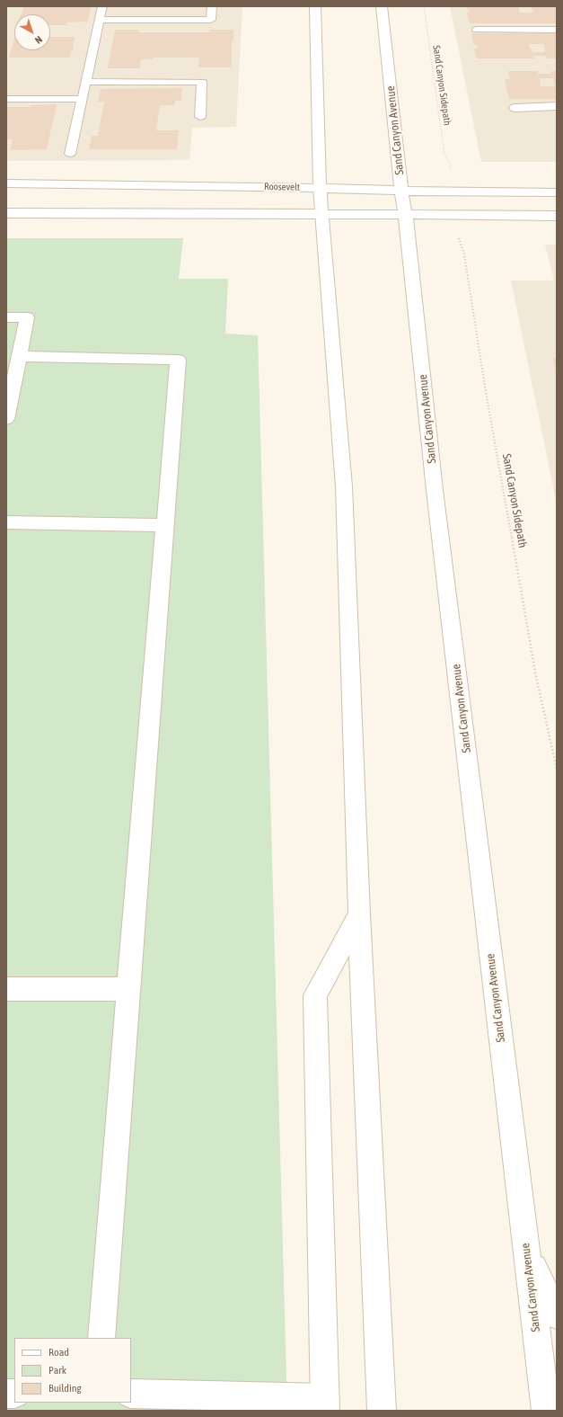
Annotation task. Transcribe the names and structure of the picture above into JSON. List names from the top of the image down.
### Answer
{
  "streets": {
    "main road": ["Sand Canyon Avenue", "Roosevelt"],
    "path": ["Sand Canyon Sidepath"]
  },
  "crossings": [
    ["Sand Canyon Avenue", "Roosevelt"]
  ],
  "legend": ["Road", "Park", "Building"],
  "north": "bottom right"
}
